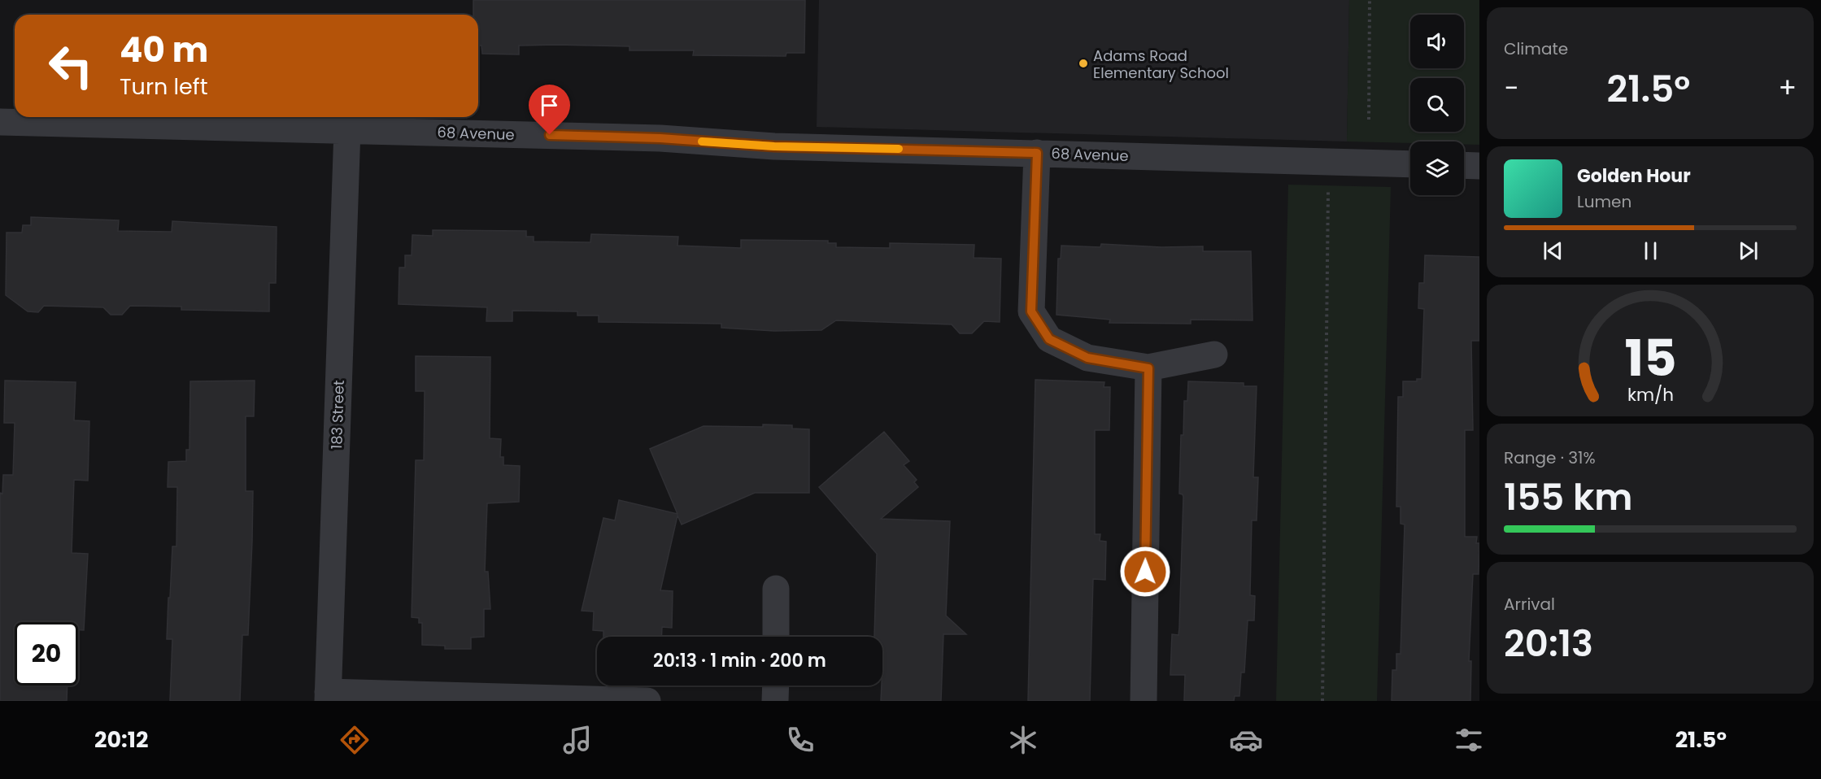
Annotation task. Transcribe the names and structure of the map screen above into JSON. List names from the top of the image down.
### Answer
{
  "streets": {
    "street": ["68 Avenue", "183 Street"]
  },
  "crossings": [
    ["68 Avenue", "183 Street"]
  ],
  "places": ["Adams Road Elementary School"],
  "page": {
    "tile": [
      "Climate",
      ["Range · 31%", "155 km"],
      ["Arrival", "20:13"]
    ],
    "turn": ["40 m", "Turn left"],
    "heat": ["−", "21.5°", "+"],
    "song": ["Golden Hour", "Lumen"],
    "limit": "20",
    "trip": "20:13 · 1 min · 200 m",
    "tabs": ["20:12", "21.5°"],
    "gauge": ["15", "km/h"]
  }
}
